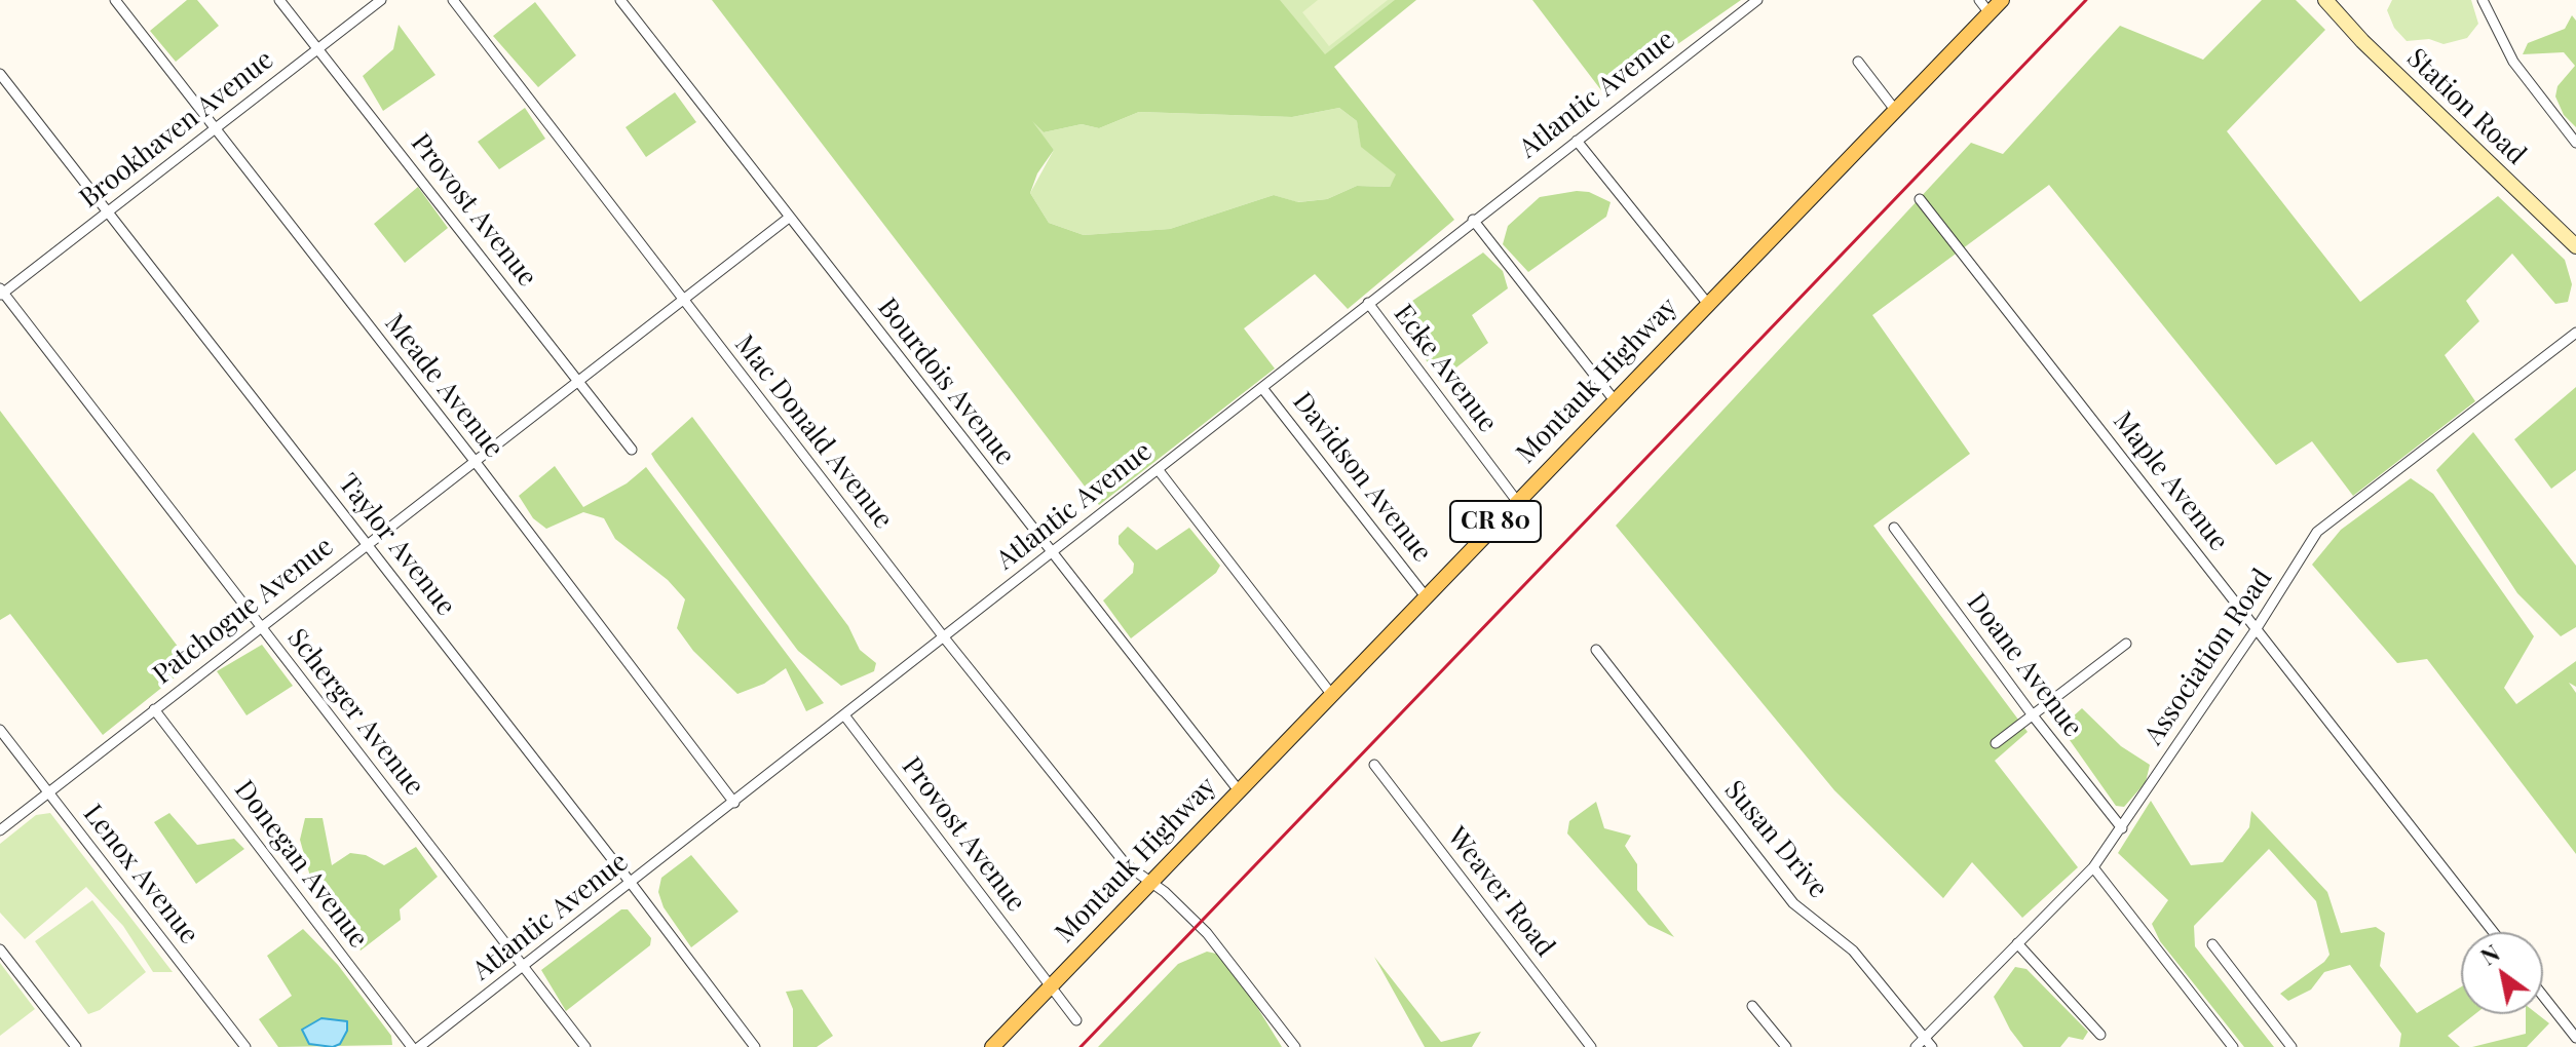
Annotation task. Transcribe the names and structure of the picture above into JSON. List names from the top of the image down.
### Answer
{
  "streets": {
    "main road": ["Station Road", "Montauk Highway", "CR 80"],
    "street": [
      "Atlantic Avenue",
      "Brookhaven Avenue",
      "Provost Avenue",
      "Ecke Avenue",
      "Bourdois Avenue",
      "Meade Avenue",
      "Mac Donald Avenue",
      "Davidson Avenue",
      "Maple Avenue",
      "Taylor Avenue",
      "Patchogue Avenue",
      "Association Road",
      "Doane Avenue",
      "Scherger Avenue",
      "Susan Drive",
      "Donegan Avenue",
      "Lenox Avenue",
      "Weaver Road"
    ]
  },
  "crossings": [
    ["Atlantic Avenue", "Provost Avenue"],
    ["Atlantic Avenue", "Ecke Avenue"],
    ["Atlantic Avenue", "Bourdois Avenue"],
    ["Atlantic Avenue", "Meade Avenue"],
    ["Atlantic Avenue", "Mac Donald Avenue"],
    ["Atlantic Avenue", "Davidson Avenue"],
    ["Atlantic Avenue", "Taylor Avenue"],
    ["Atlantic Avenue", "Scherger Avenue"],
    ["Brookhaven Avenue", "Provost Avenue"],
    ["Brookhaven Avenue", "Meade Avenue"],
    ["Brookhaven Avenue", "Taylor Avenue"],
    ["Brookhaven Avenue", "Scherger Avenue"],
    ["Provost Avenue", "Montauk Highway"],
    ["Provost Avenue", "Patchogue Avenue"],
    ["Ecke Avenue", "Montauk Highway"],
    ["Montauk Highway", "Bourdois Avenue"],
    ["Montauk Highway", "Mac Donald Avenue"],
    ["Montauk Highway", "Davidson Avenue"],
    ["Bourdois Avenue", "Patchogue Avenue"],
    ["Meade Avenue", "Patchogue Avenue"],
    ["Mac Donald Avenue", "Patchogue Avenue"],
    ["Maple Avenue", "Association Road"],
    ["Taylor Avenue", "Patchogue Avenue"],
    ["Patchogue Avenue", "Scherger Avenue"],
    ["Patchogue Avenue", "Donegan Avenue"],
    ["Patchogue Avenue", "Lenox Avenue"],
    ["Association Road", "Doane Avenue"],
    ["Association Road", "Susan Drive"]
  ],
  "north": "top left"
}
